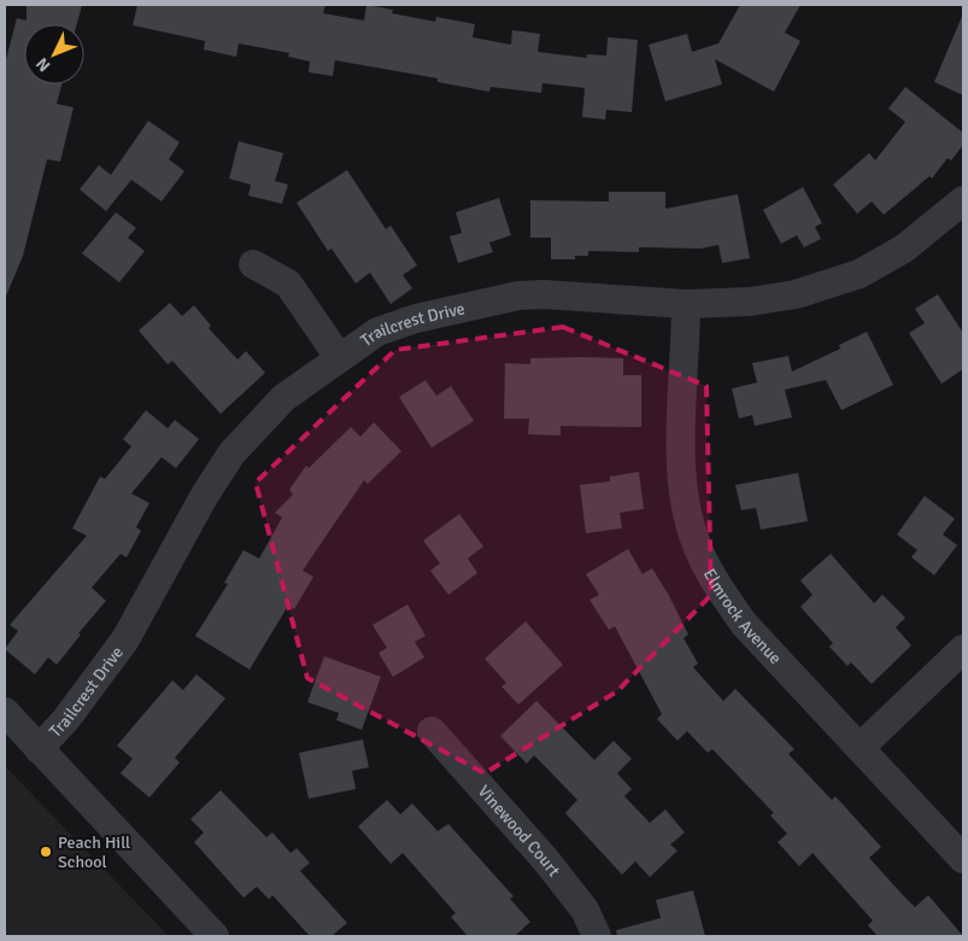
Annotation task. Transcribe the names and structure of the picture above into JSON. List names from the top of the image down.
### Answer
{
  "streets": {
    "street": ["Trailcrest Drive", "Elmrock Avenue", "Vinewood Court"]
  },
  "crossings": [
    ["Trailcrest Drive", "Elmrock Avenue"]
  ],
  "places": ["Peach Hill School"],
  "north": "bottom left"
}
